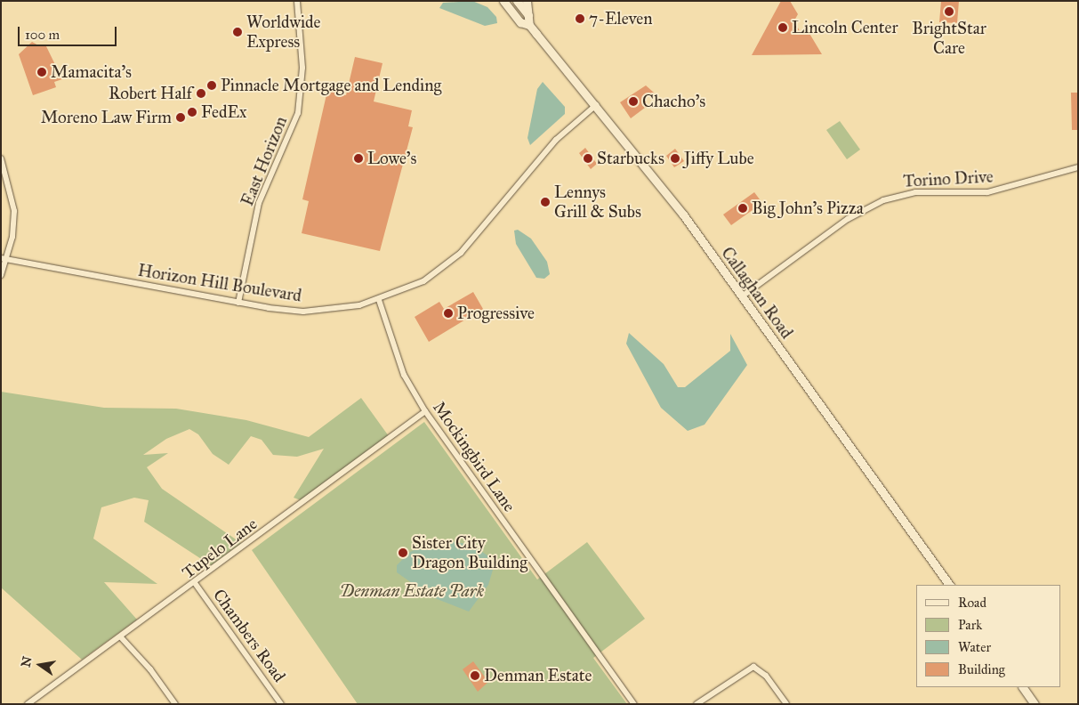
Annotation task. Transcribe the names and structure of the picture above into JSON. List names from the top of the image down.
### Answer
{
  "streets": {
    "main road": ["Callaghan Road"],
    "street": [
      "East Horizon",
      "Torino Drive",
      "Horizon Hill Boulevard",
      "Mockingbird Lane",
      "Tupelo Lane",
      "Chambers Road"
    ]
  },
  "crossings": [
    ["East Horizon", "Horizon Hill Boulevard"],
    ["Torino Drive", "Callaghan Road"],
    ["Horizon Hill Boulevard", "Callaghan Road"],
    ["Horizon Hill Boulevard", "Mockingbird Lane"],
    ["Mockingbird Lane", "Tupelo Lane"],
    ["Tupelo Lane", "Chambers Road"]
  ],
  "parks": ["Denman Estate Park"],
  "places": [
    "BrightStar Care",
    "7-Eleven",
    "Lincoln Center",
    "Worldwide Express",
    "Mamacita's",
    "Pinnacle Mortgage and Lending",
    "Robert Half",
    "Chacho's",
    "FedEx",
    "Moreno Law Firm",
    "Lowe's",
    "Starbucks",
    "Jiffy Lube",
    "Lennys Grill & Subs",
    "Big John's Pizza",
    "Progressive",
    "Sister City Dragon Building",
    "Denman Estate"
  ],
  "legend": [
    "Road",
    "Park",
    "Water",
    "Building"
  ],
  "scale_bar": "100 m",
  "north": "left"
}
